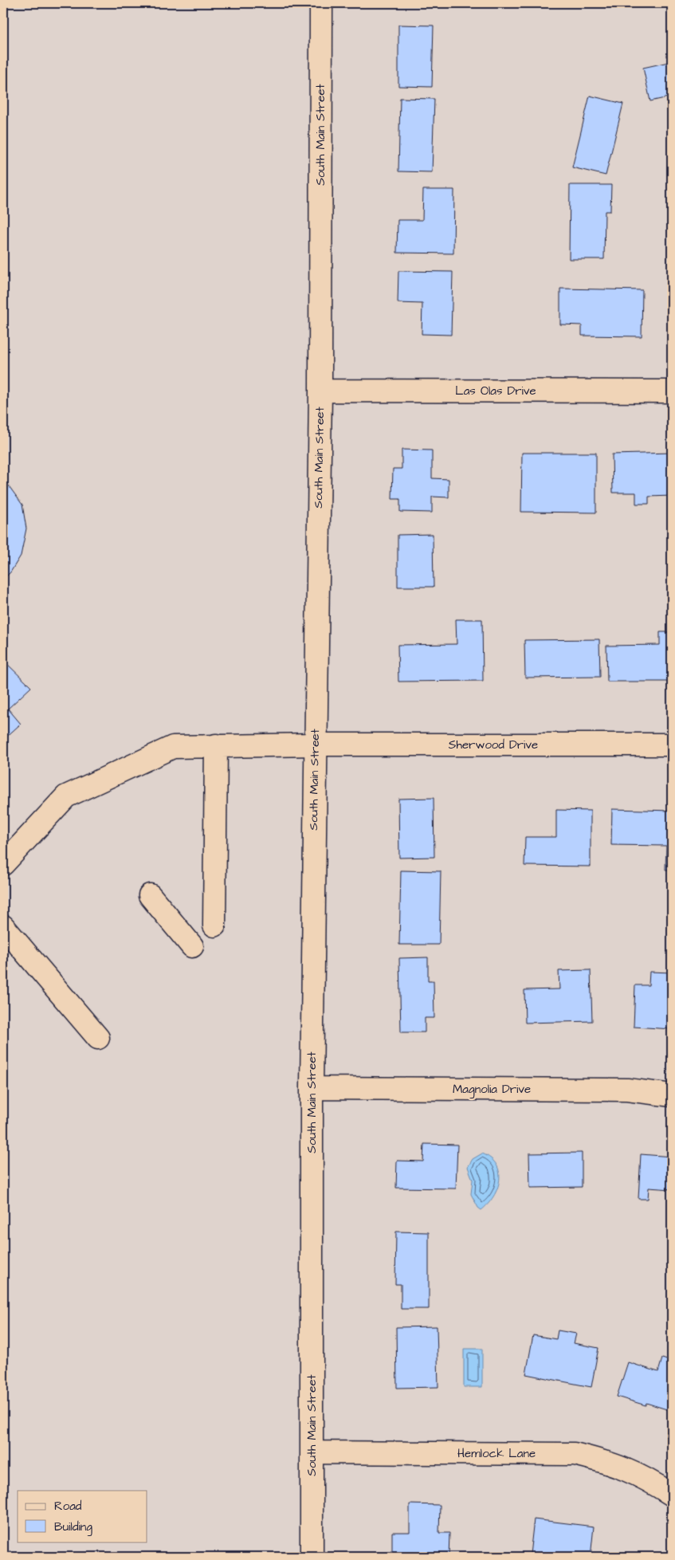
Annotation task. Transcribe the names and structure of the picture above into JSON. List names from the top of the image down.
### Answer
{
  "streets": {
    "street": [
      "South Main Street",
      "Las Olas Drive",
      "Sherwood Drive",
      "Magnolia Drive",
      "Hemlock Lane"
    ]
  },
  "crossings": [
    ["South Main Street", "Las Olas Drive"],
    ["South Main Street", "Sherwood Drive"],
    ["South Main Street", "Magnolia Drive"],
    ["South Main Street", "Hemlock Lane"]
  ],
  "legend": ["Road", "Building"]
}
